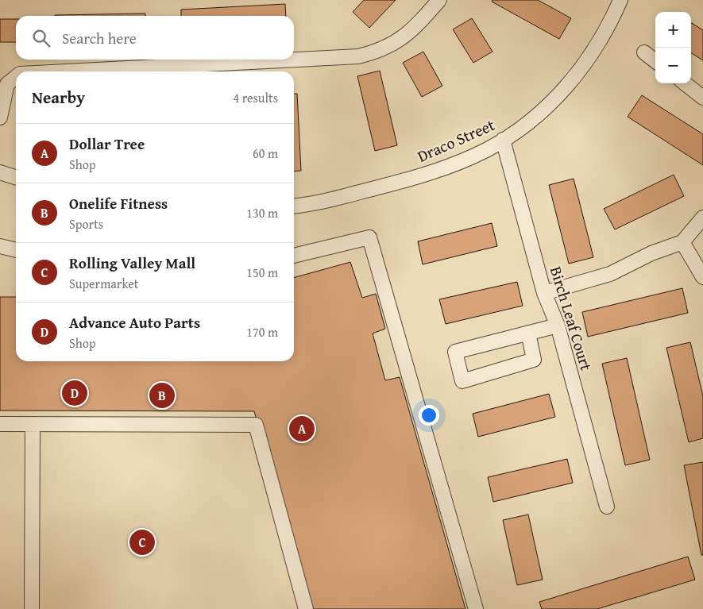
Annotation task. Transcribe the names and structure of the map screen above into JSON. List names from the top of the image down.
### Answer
{
  "streets": {
    "street": ["Draco Street", "Birch Leaf Court"]
  },
  "crossings": [
    ["Draco Street", "Birch Leaf Court"]
  ],
  "page": {
    "map_buttons": ["+", "−"],
    "search": "Search here",
    "heading": ["Nearby", "4 results"],
    "list": [
      {
        "mark": "A",
        "name": "Dollar Tree",
        "note": "Shop",
        "value": "60 m"
      },
      {
        "mark": "B",
        "name": "Onelife Fitness",
        "note": "Sports",
        "value": "130 m"
      },
      {
        "mark": "C",
        "name": "Rolling Valley Mall",
        "note": "Supermarket",
        "value": "150 m"
      },
      {
        "mark": "D",
        "name": "Advance Auto Parts",
        "note": "Shop",
        "value": "170 m"
      }
    ],
    "pins": [
      "D",
      "B",
      "A",
      "C"
    ]
  }
}
